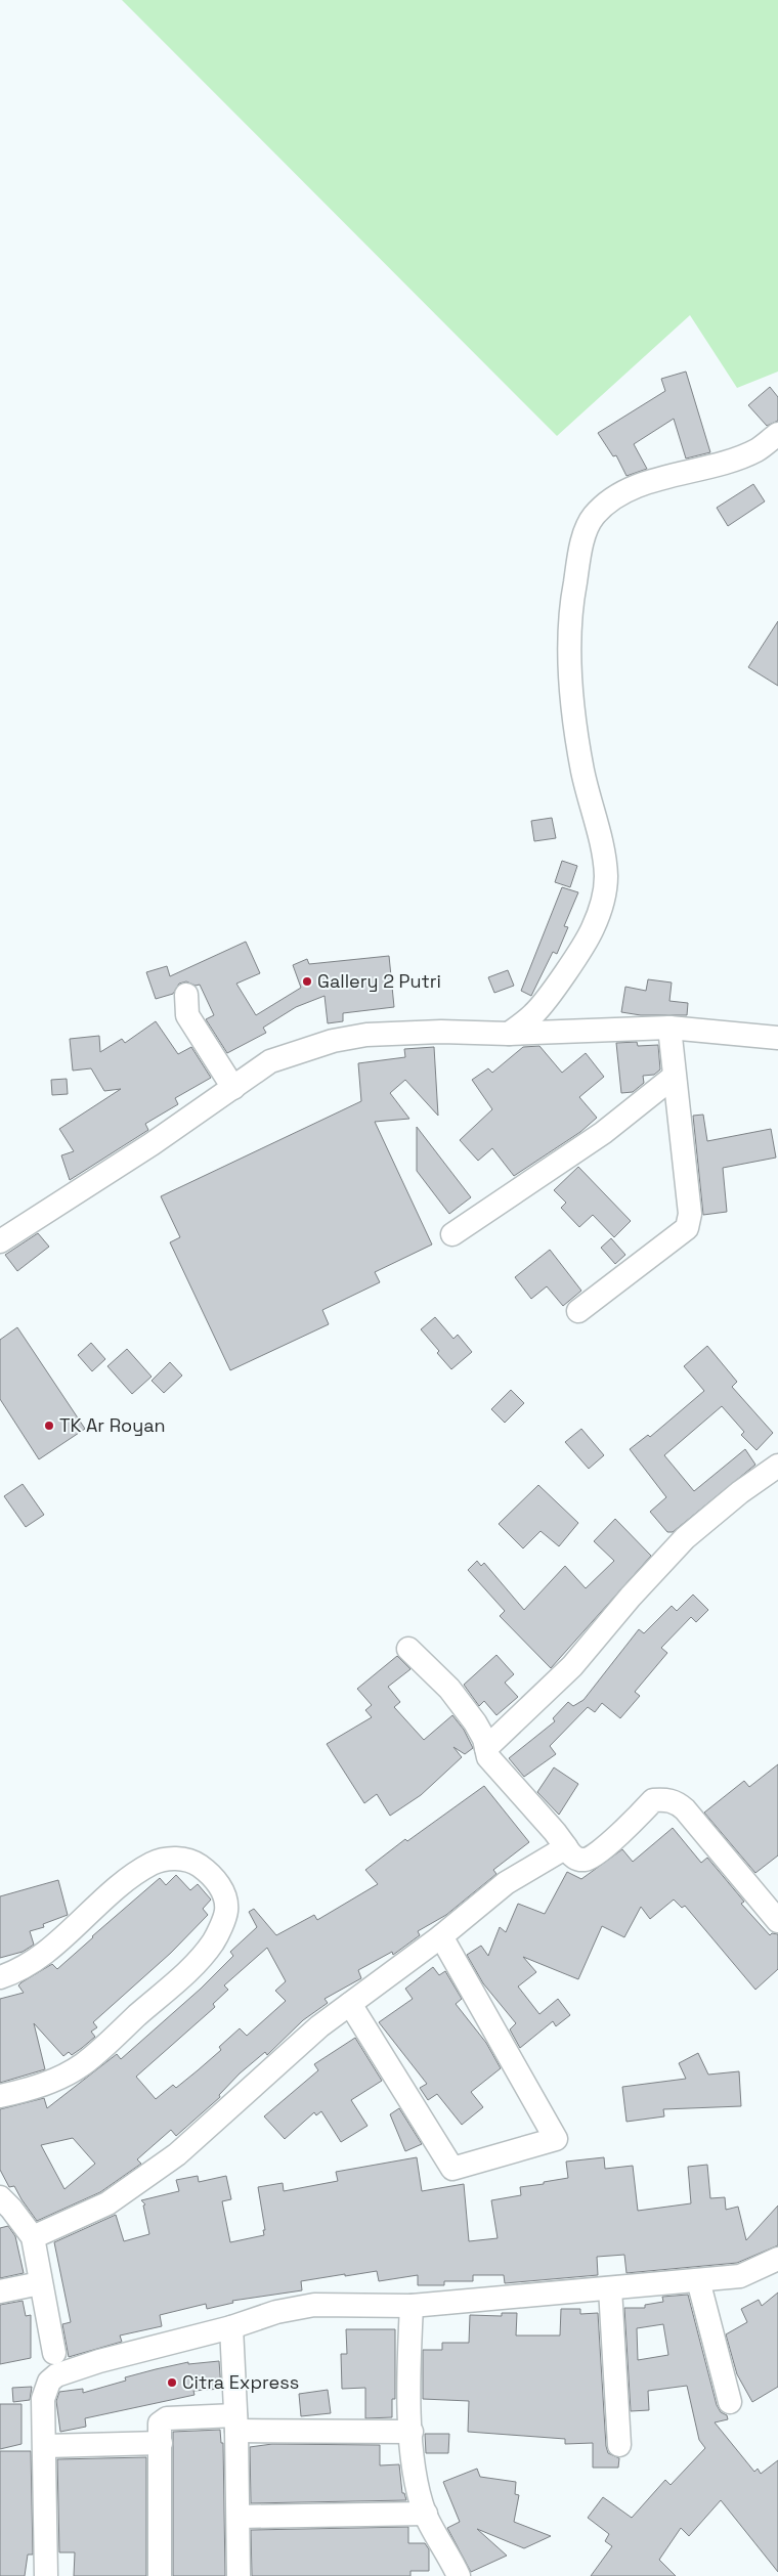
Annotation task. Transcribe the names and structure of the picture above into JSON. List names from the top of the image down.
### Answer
{
  "places": ["Gallery 2 Putri", "TK Ar Royan", "Citra Express"]
}
